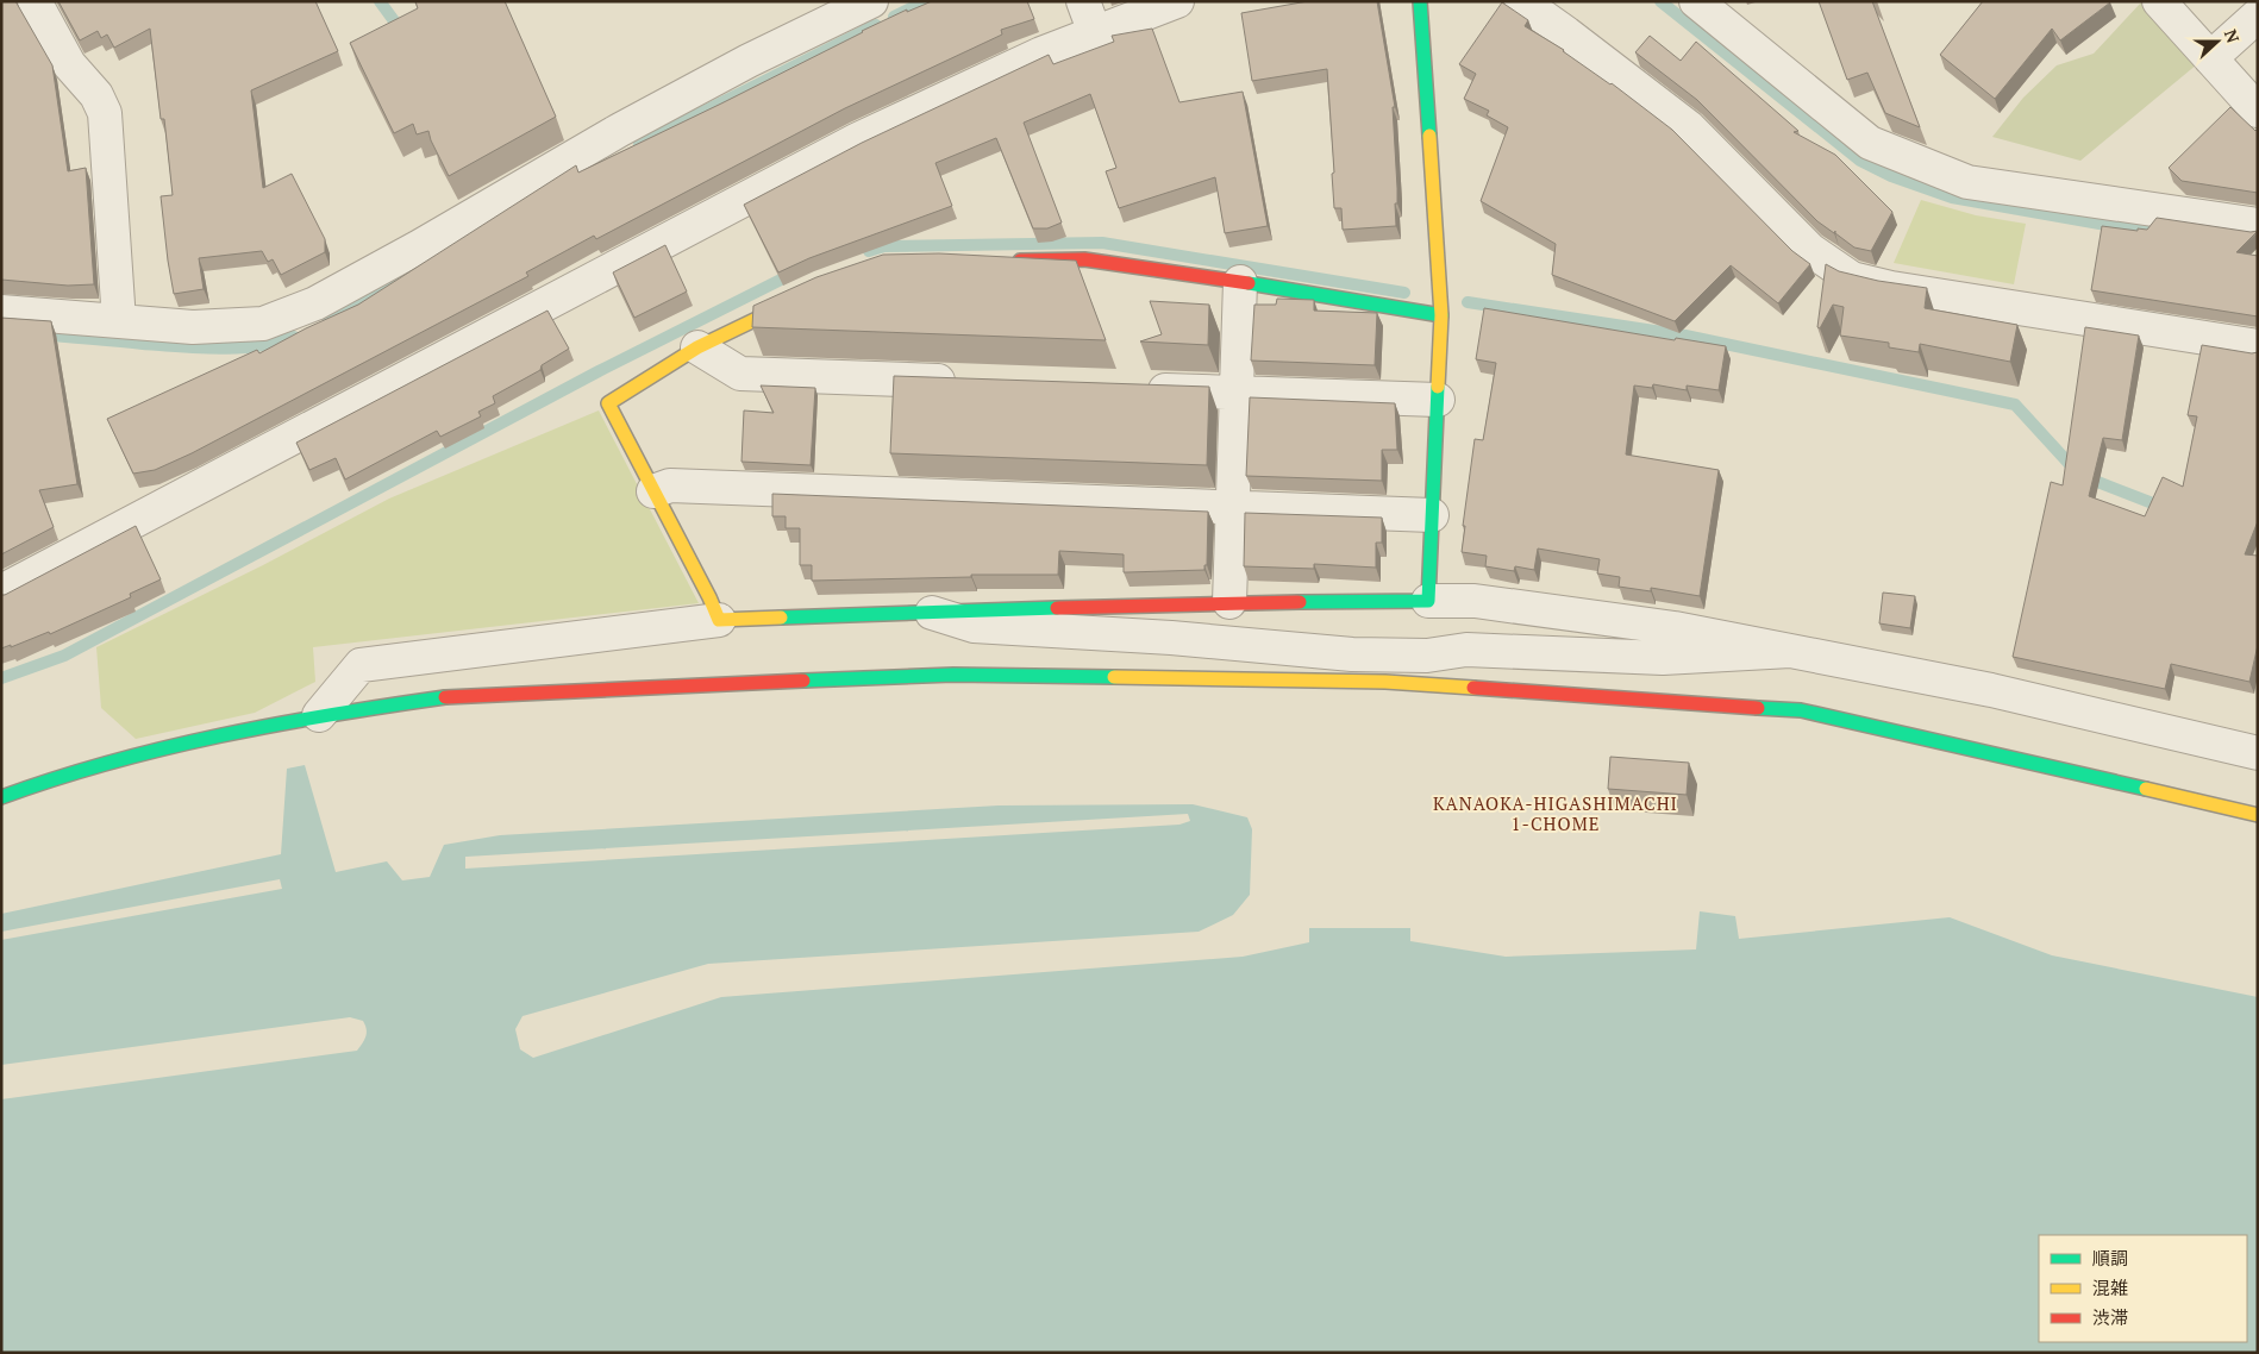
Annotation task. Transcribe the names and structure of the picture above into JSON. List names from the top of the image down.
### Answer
{
  "districts": ["KANAOKA-HIGASHIMACHI 1-CHOME"],
  "legend": ["順調", "混雑", "渋滞"],
  "north": "right"
}
